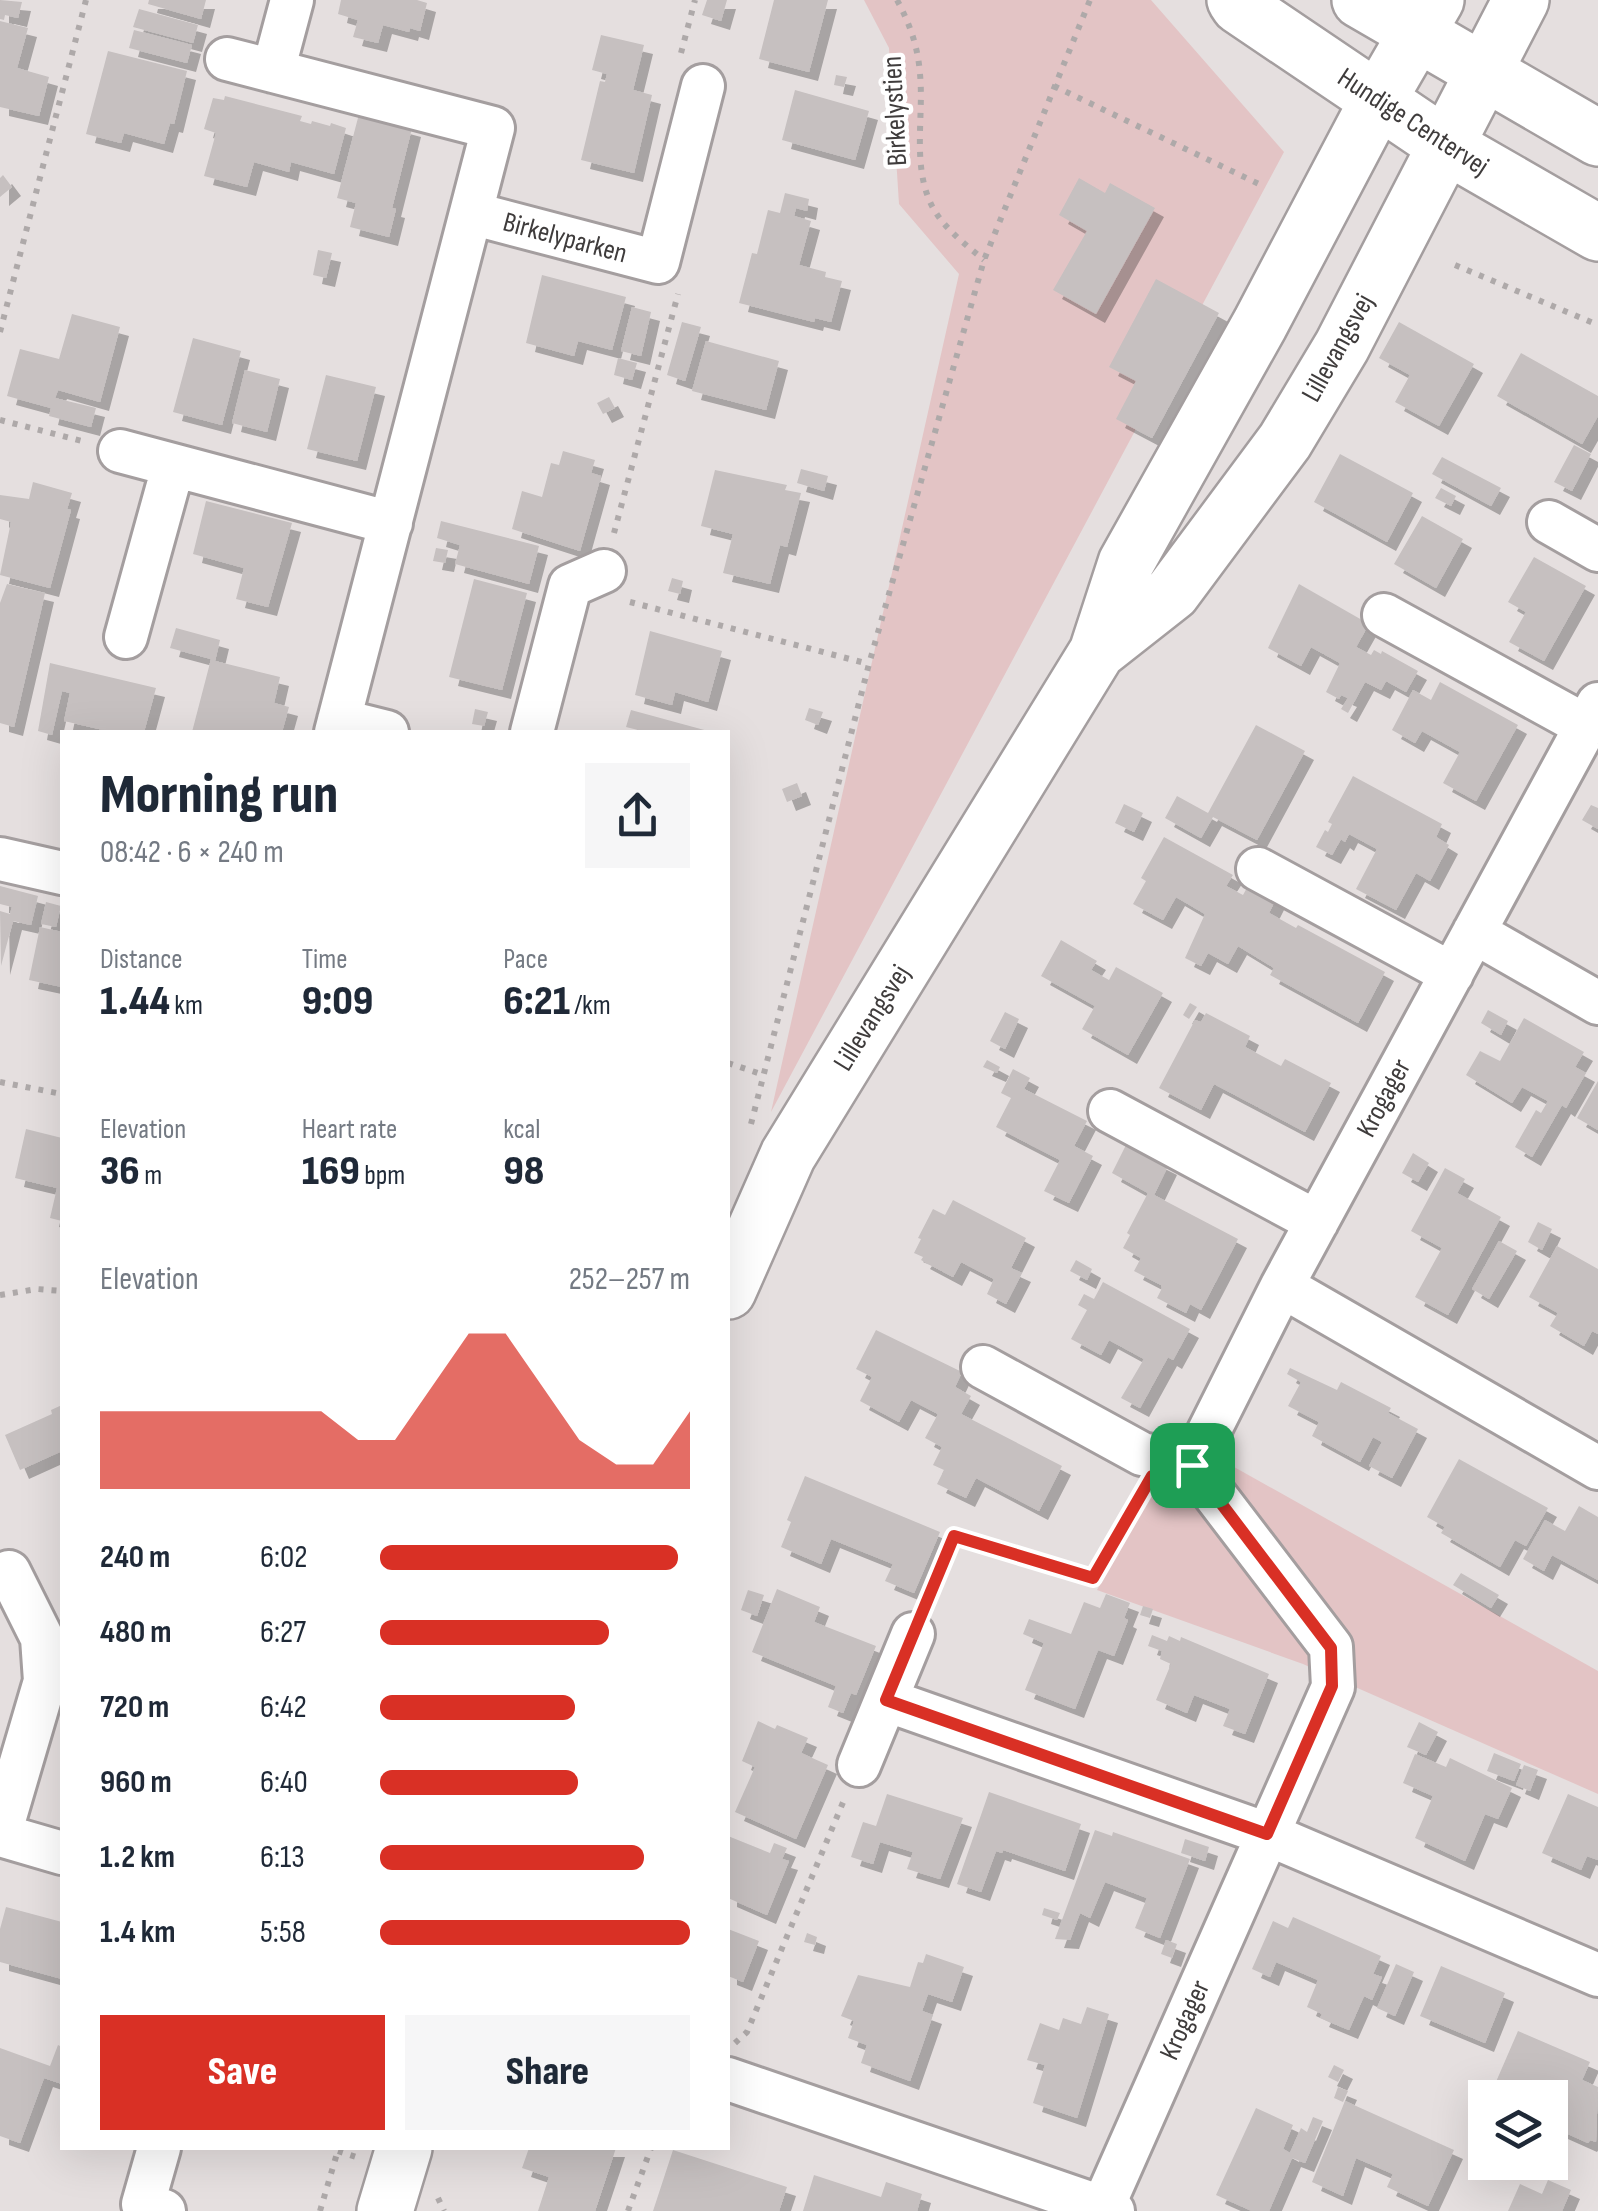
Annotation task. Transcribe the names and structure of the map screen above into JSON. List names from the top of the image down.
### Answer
{
  "streets": {
    "street": [
      "Hundige Centervej",
      "Birkelyparken",
      "Lillevangsvej",
      "Krogager"
    ],
    "path": ["Birkelystien"]
  },
  "crossings": [
    ["Hundige Centervej", "Lillevangsvej"]
  ],
  "page": {
    "heading": ["Morning run", "08:42 · 6 × 240 m"],
    "stats": [
      ["Distance", "1.44 km"],
      ["Time", "9:09"],
      ["Pace", "6:21 /km"],
      ["Elevation", "36 m"],
      ["Heart rate", "169 bpm"],
      ["kcal", "98"]
    ],
    "chart": ["Elevation", "252–257 m"],
    "list": [
      {
        "name": "240 m",
        "note": "6:02"
      },
      {
        "name": "480 m",
        "note": "6:27"
      },
      {
        "name": "720 m",
        "note": "6:42"
      },
      {
        "name": "960 m",
        "note": "6:40"
      },
      {
        "name": "1.2 km",
        "note": "6:13"
      },
      {
        "name": "1.4 km",
        "note": "5:58"
      }
    ],
    "buttons": ["Save", "Share"]
  }
}
